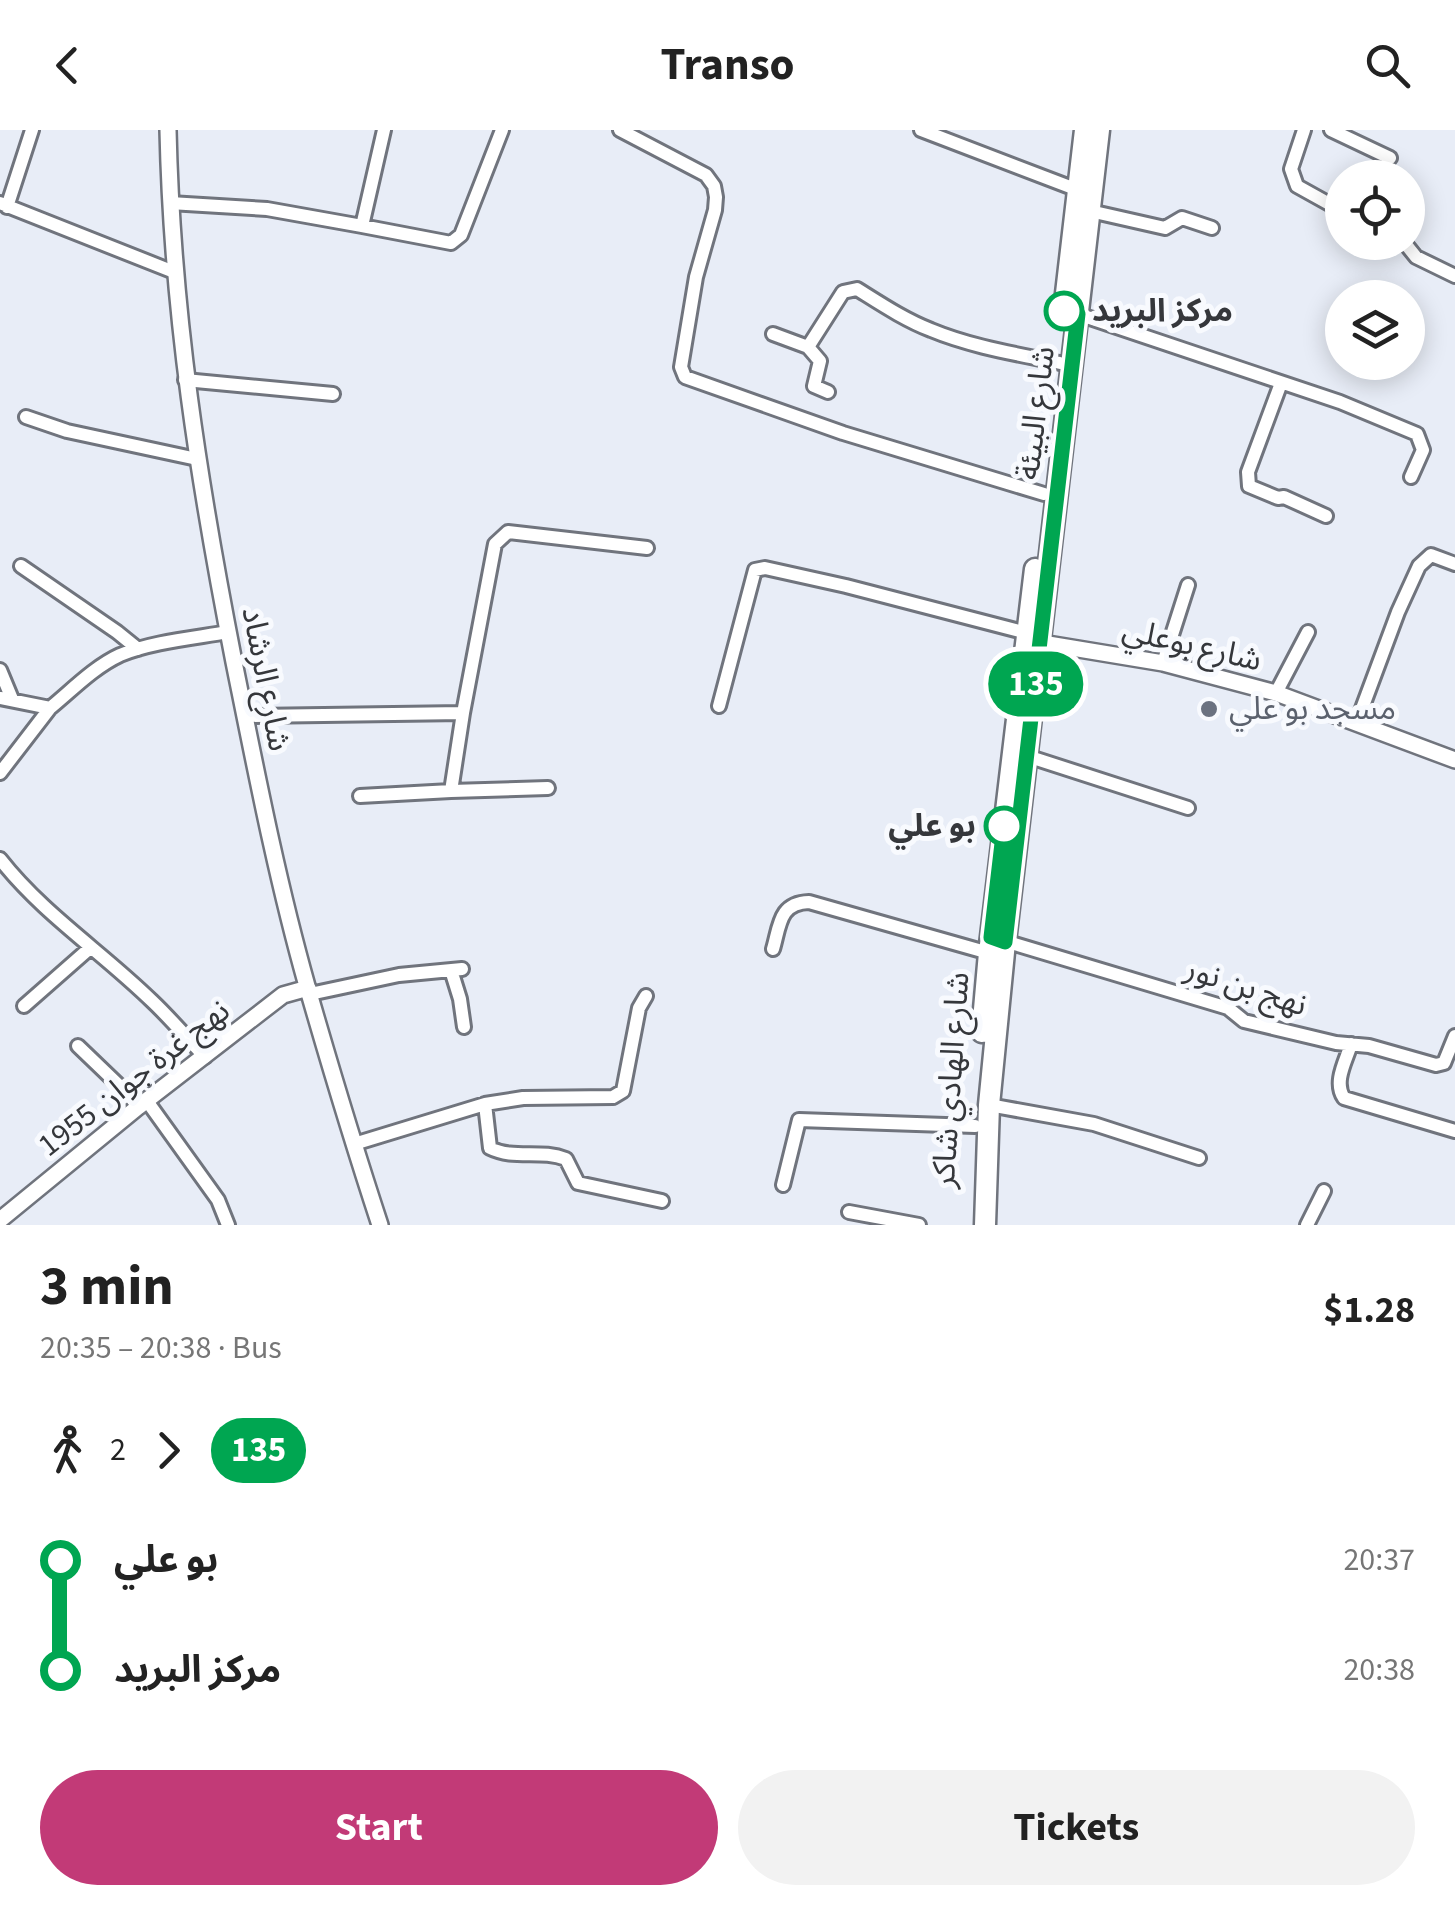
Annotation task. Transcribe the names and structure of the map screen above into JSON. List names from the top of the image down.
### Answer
{
  "streets": {
    "main road": ["شارع البيئة", "شارع الهادي شاكر"],
    "street": [
      "شارع بوعلي",
      "شارع الرشاد",
      "نهج بن نور",
      "نهج غرة جوان 1955"
    ]
  },
  "crossings": [
    ["شارع البيئة", "شارع بوعلي"],
    ["شارع البيئة", "شارع الهادي شاكر"],
    ["شارع بوعلي", "شارع الهادي شاكر"],
    ["شارع الرشاد", "نهج غرة جوان 1955"],
    ["نهج بن نور", "شارع الهادي شاكر"]
  ],
  "places": ["مركز البريد", "مسجد بو علي", "بو علي"],
  "lines": ["bus line 135"],
  "page": {
    "header": "Transo",
    "on_map": "135",
    "heading": ["3 min", "20:35 – 20:38 · Bus", "$1.28"],
    "legs": ["2", "135"],
    "list": [
      {
        "name": "بو علي",
        "value": "20:37"
      },
      {
        "name": "مركز البريد",
        "value": "20:38"
      }
    ],
    "buttons": ["Start", "Tickets"]
  }
}
